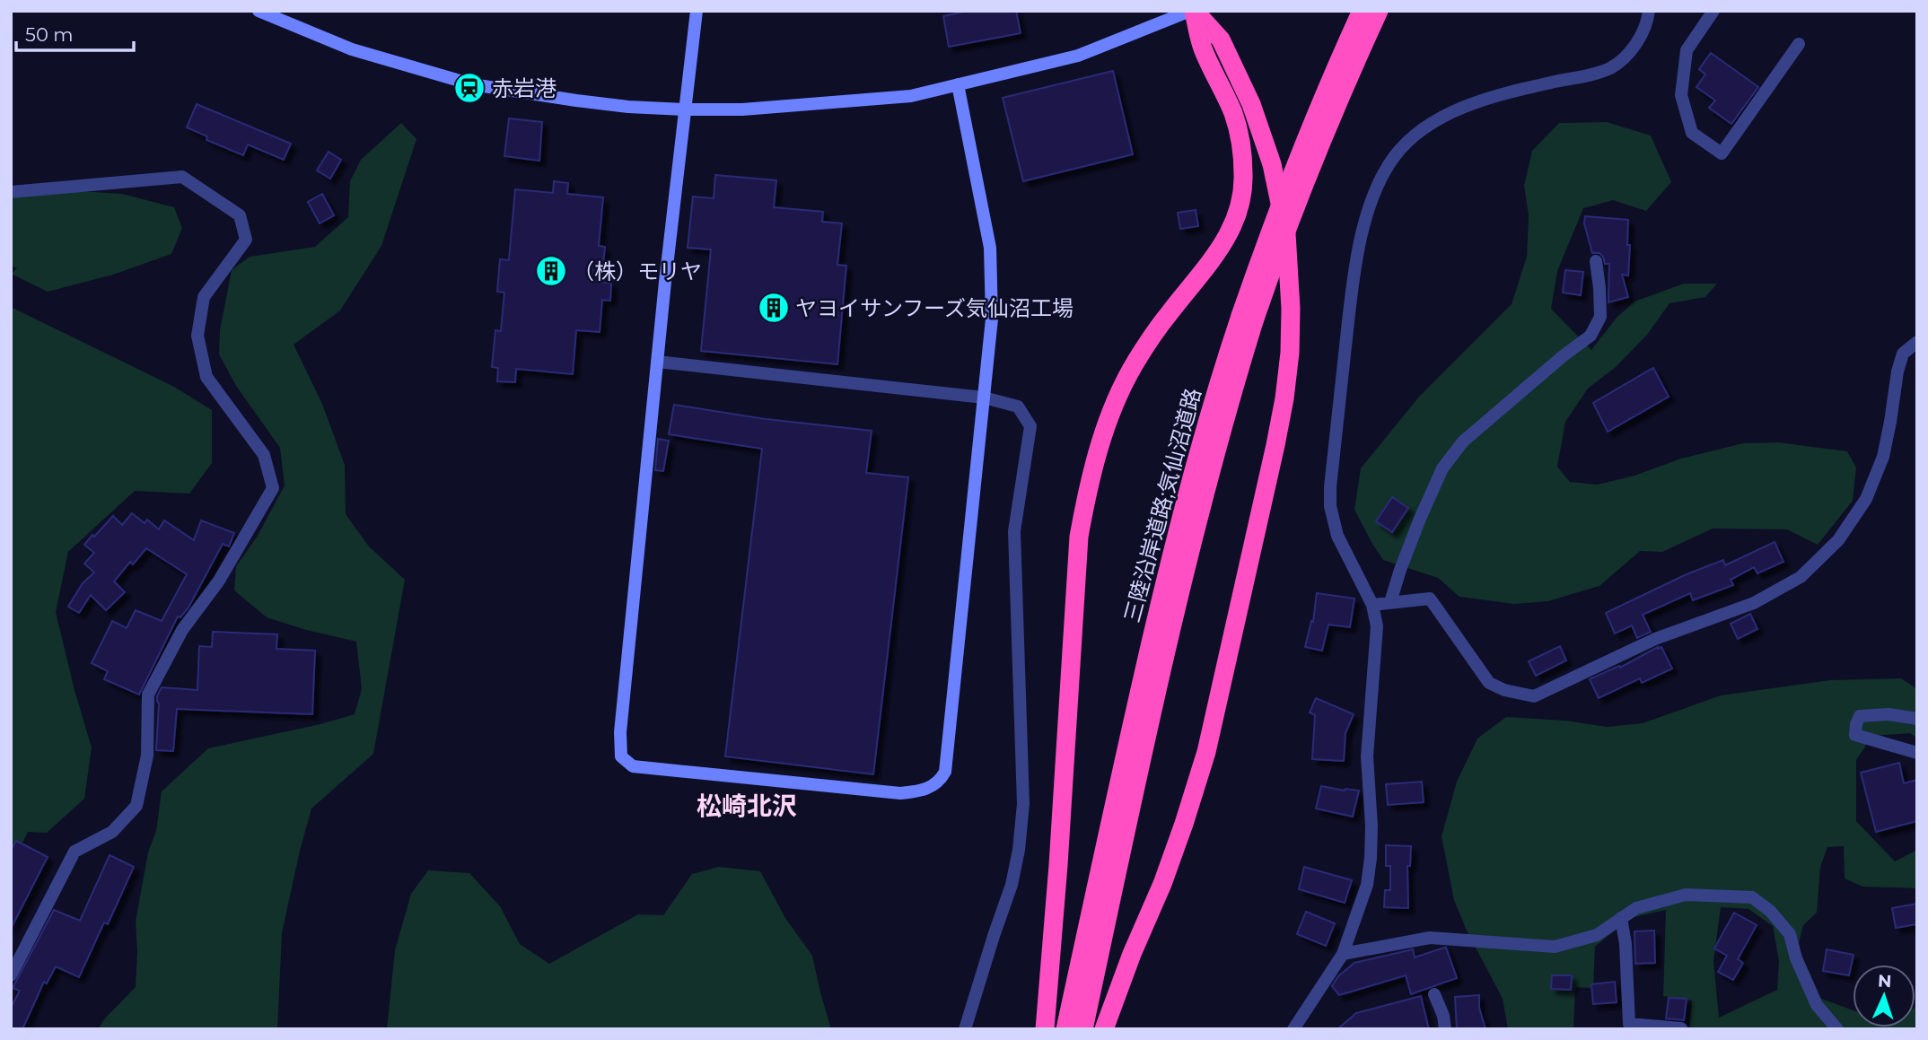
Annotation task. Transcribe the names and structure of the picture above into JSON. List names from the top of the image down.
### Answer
{
  "streets": {
    "highway": ["三陸沿岸道路;気仙沼道路"]
  },
  "districts": ["松崎北沢"],
  "places": {
    "station": ["赤岩港"],
    "building": ["（株）モリヤ", "ヤヨイサンフーズ気仙沼工場"]
  },
  "scale_bar": "50 m",
  "north": "top"
}
